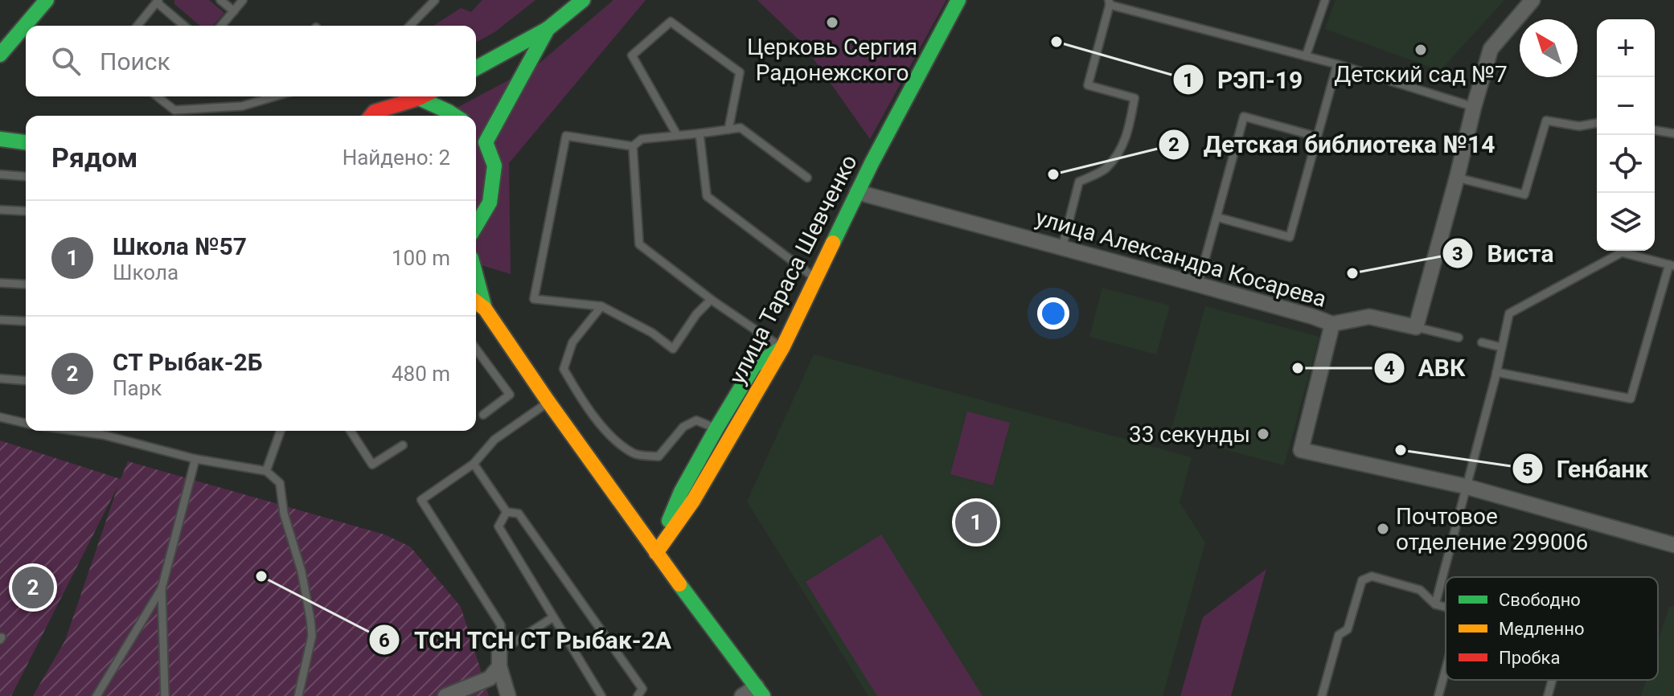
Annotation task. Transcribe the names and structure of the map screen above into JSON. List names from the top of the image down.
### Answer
{
  "streets": {
    "street": ["улица Александра Косарева", "улица Тараса Шевченко"]
  },
  "crossings": [
    ["улица Александра Косарева", "улица Тараса Шевченко"]
  ],
  "places": [
    "Церковь Сергия Радонежского",
    "РЭП-19",
    "Детский сад №7",
    "Детская библиотека №14",
    "Виста",
    "АВК",
    "33 секунды",
    "Генбанк",
    "Почтовое отделение 299006",
    "ТСН ТСН СТ Рыбак-2А"
  ],
  "legend": ["Свободно", "Медленно", "Пробка"],
  "north": "top left",
  "page": {
    "map_buttons": ["+", "−"],
    "search": "Поиск",
    "heading": ["Рядом", "Найдено: 2"],
    "list": [
      {
        "mark": "1",
        "name": "Школа №57",
        "note": "Школа",
        "value": "100 m"
      },
      {
        "mark": "2",
        "name": "СТ Рыбак-2Б",
        "note": "Парк",
        "value": "480 m"
      }
    ],
    "pins": ["1", "2"]
  }
}
